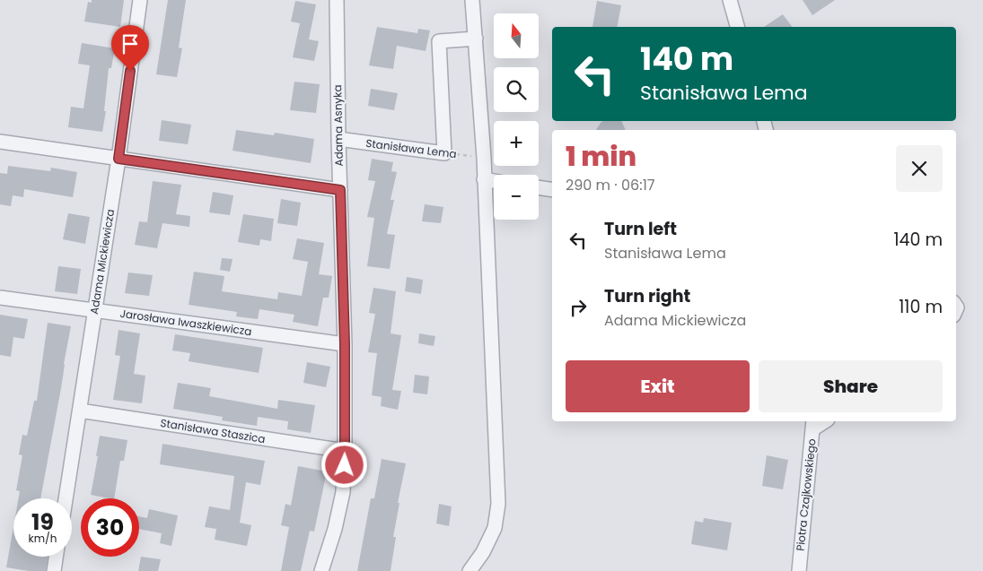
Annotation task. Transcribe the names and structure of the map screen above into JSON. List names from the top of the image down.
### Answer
{
  "streets": {
    "street": [
      "Adama Asnyka",
      "Stanisława Lema",
      "Adama Mickiewicza",
      "Jarosława Iwaszkiewicza",
      "Stanisława Staszica",
      "Piotra Czajkowskiego"
    ]
  },
  "crossings": [
    ["Adama Asnyka", "Stanisława Lema"],
    ["Adama Asnyka", "Jarosława Iwaszkiewicza"],
    ["Adama Asnyka", "Stanisława Staszica"],
    ["Adama Mickiewicza", "Jarosława Iwaszkiewicza"],
    ["Adama Mickiewicza", "Stanisława Staszica"]
  ],
  "north": "top",
  "page": {
    "map_buttons": ["+", "−"],
    "turn": ["140 m", "Stanisława Lema"],
    "heading": ["1 min", "290 m · 06:17"],
    "list": [
      {
        "name": "Turn left",
        "note": "Stanisława Lema",
        "value": "140 m"
      },
      {
        "name": "Turn right",
        "note": "Adama Mickiewicza",
        "value": "110 m"
      }
    ],
    "buttons": ["Exit", "Share"],
    "speed": "19 km/h",
    "limit": "30"
  }
}
